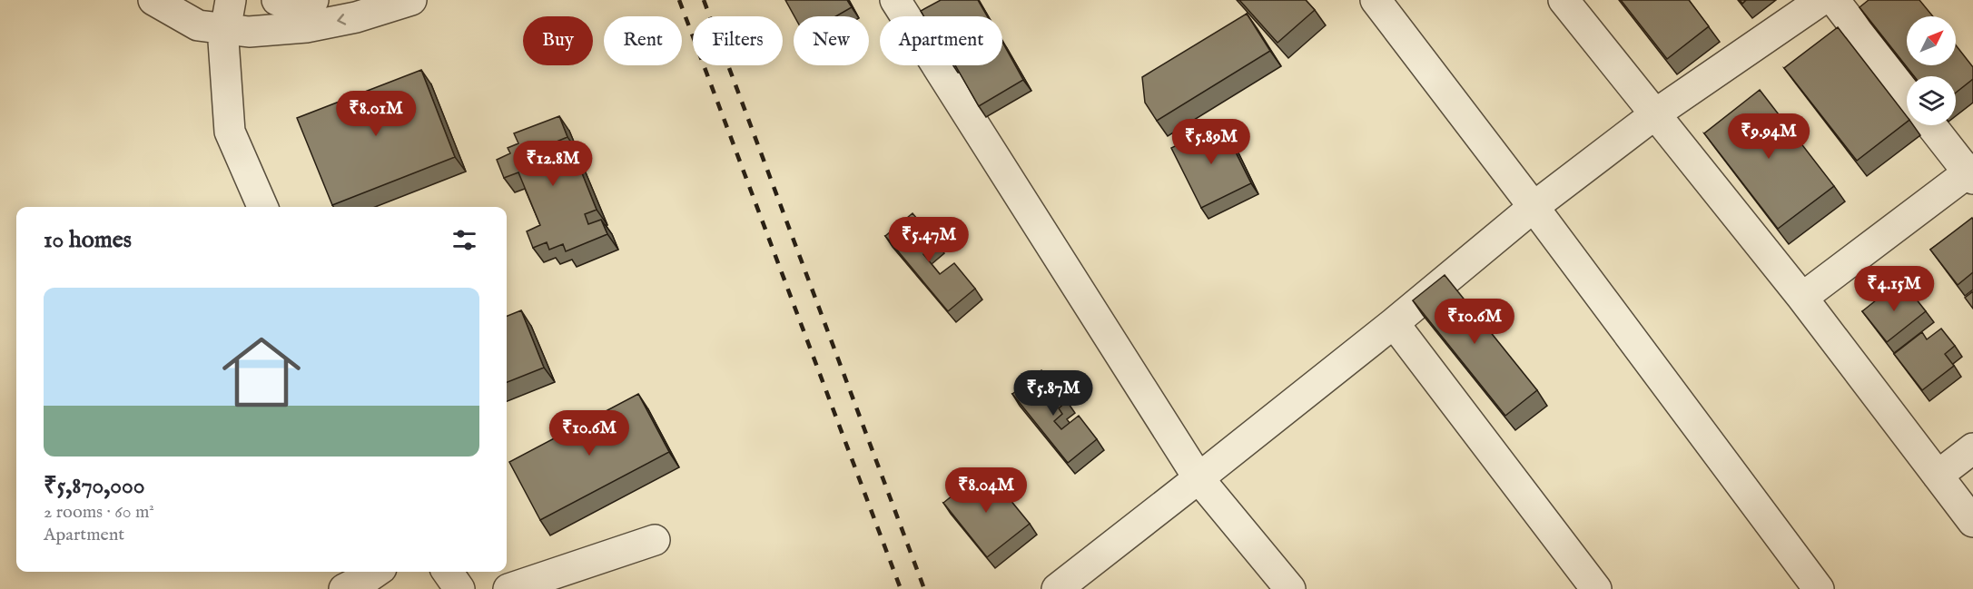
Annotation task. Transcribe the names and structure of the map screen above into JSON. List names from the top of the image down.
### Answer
{
  "north": "top right",
  "page": {
    "chip": [
      "Buy",
      "Rent",
      "Filters",
      "New",
      "Apartment"
    ],
    "price": [
      "₹8.01M",
      "₹9.94M",
      "₹5.89M",
      "₹12.8M",
      "₹5.47M",
      "₹4.15M",
      "₹10.6M",
      "₹5.87M",
      "₹10.6M",
      "₹8.04M"
    ],
    "heading": "10 homes",
    "list": [
      {
        "name": "₹5,870,000",
        "note": "2 rooms · 60 m² · Apartment"
      }
    ]
  }
}
